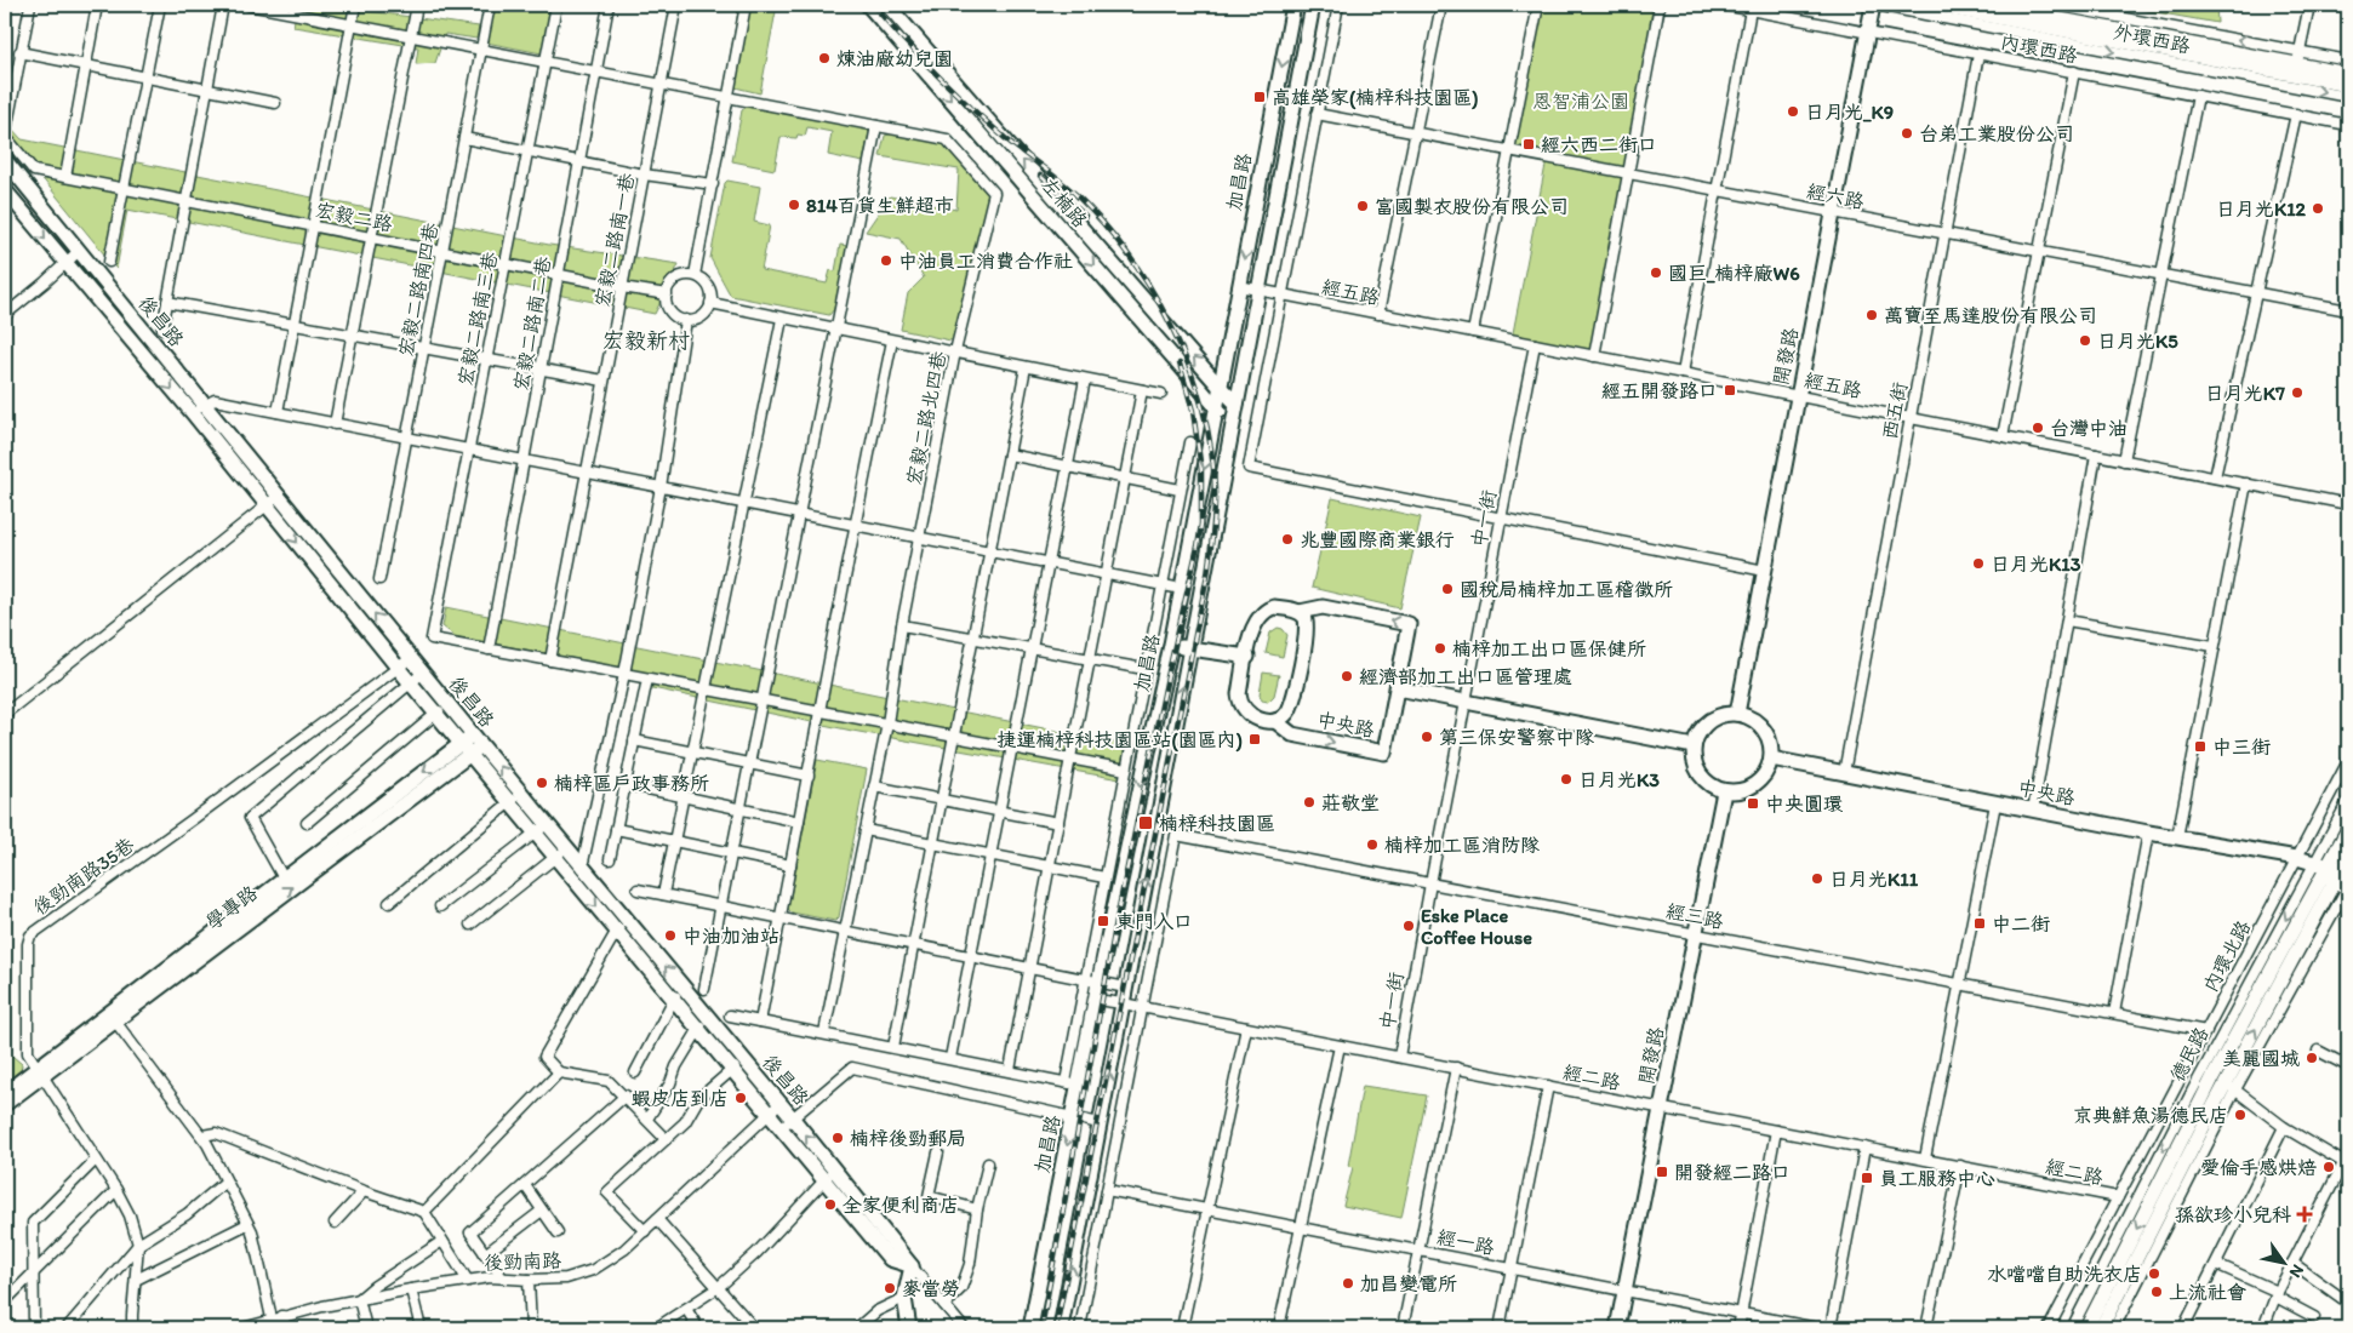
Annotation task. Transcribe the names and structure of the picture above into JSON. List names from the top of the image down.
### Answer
{
  "streets": {
    "street": [
      "外環西路",
      "內環西路",
      "加昌路",
      "經六路",
      "左楠路",
      "宏毅二路",
      "宏毅二路南一巷",
      "宏毅二路南四巷",
      "經五路",
      "宏毅二路南三巷",
      "後昌路",
      "宏毅二路南二巷",
      "開發路",
      "西五街",
      "宏毅二路北四巷",
      "中一街",
      "中央路",
      "後勁南路35巷",
      "學專路",
      "經三路",
      "內環北路",
      "德民路",
      "經二路",
      "經一路",
      "後勁南路"
    ]
  },
  "crossings": [
    ["外環西路", "開發路"],
    ["內環西路", "開發路"],
    ["內環西路", "西五街"],
    ["加昌路", "左楠路"],
    ["加昌路", "經五路"],
    ["加昌路", "經二路"],
    ["經六路", "開發路"],
    ["經六路", "西五街"],
    ["宏毅二路", "宏毅二路南一巷"],
    ["宏毅二路", "宏毅二路南四巷"],
    ["宏毅二路", "宏毅二路南三巷"],
    ["宏毅二路", "宏毅二路南二巷"],
    ["經五路", "開發路"],
    ["經五路", "西五街"],
    ["經五路", "中一街"],
    ["宏毅二路南三巷", "宏毅二路南二巷"],
    ["後昌路", "後勁南路35巷"],
    ["後昌路", "學專路"],
    ["後昌路", "後勁南路"],
    ["開發路", "中央路"],
    ["開發路", "經三路"],
    ["開發路", "經二路"],
    ["開發路", "經一路"],
    ["西五街", "中央路"],
    ["中一街", "經三路"],
    ["中一街", "經二路"],
    ["中央路", "內環北路"],
    ["中央路", "德民路"],
    ["後勁南路35巷", "學專路"],
    ["經三路", "內環北路"],
    ["經三路", "經二路"],
    ["內環北路", "經二路"]
  ],
  "districts": ["宏毅新村"],
  "parks": ["恩智浦公園"],
  "places": {
    "other": [
      "煉油廠幼兒園",
      "日月光_K9",
      "台弟工業股份公司",
      "814百貨生鮮超市",
      "富國製衣股份有限公司",
      "日月光K12",
      "中油員工消費合作社",
      "國巨_楠梓廠W6",
      "萬寶至馬達股份有限公司",
      "日月光K5",
      "日月光K7",
      "台灣中油",
      "兆豐國際商業銀行",
      "日月光K13",
      "國稅局楠梓加工區稽徵所",
      "楠梓加工出口區保健所",
      "經濟部加工出口區管理處",
      "第三保安警察中隊",
      "日月光K3",
      "楠梓區戶政事務所",
      "莊敬堂",
      "楠梓加工區消防隊",
      "日月光K11",
      "Eske Place Coffee House",
      "中油加油站",
      "美麗國城",
      "蝦皮店到店",
      "京典鮮魚湯德民店",
      "楠梓後勁郵局",
      "愛倫手感烘焙",
      "全家便利商店",
      "水噹噹自助洗衣店",
      "加昌變電所",
      "麥當勞",
      "上流社會"
    ],
    "transit": [
      "高雄榮家(楠梓科技園區)",
      "經六西二街口",
      "經五開發路口",
      "捷運楠梓科技園區站(園區內)",
      "中三街",
      "中央圓環",
      "楠梓科技園區",
      "東門入口",
      "中二街",
      "開發經二路口",
      "員工服務中心"
    ],
    "health": ["孫欲珍小兒科"]
  },
  "north": "bottom right"
}
